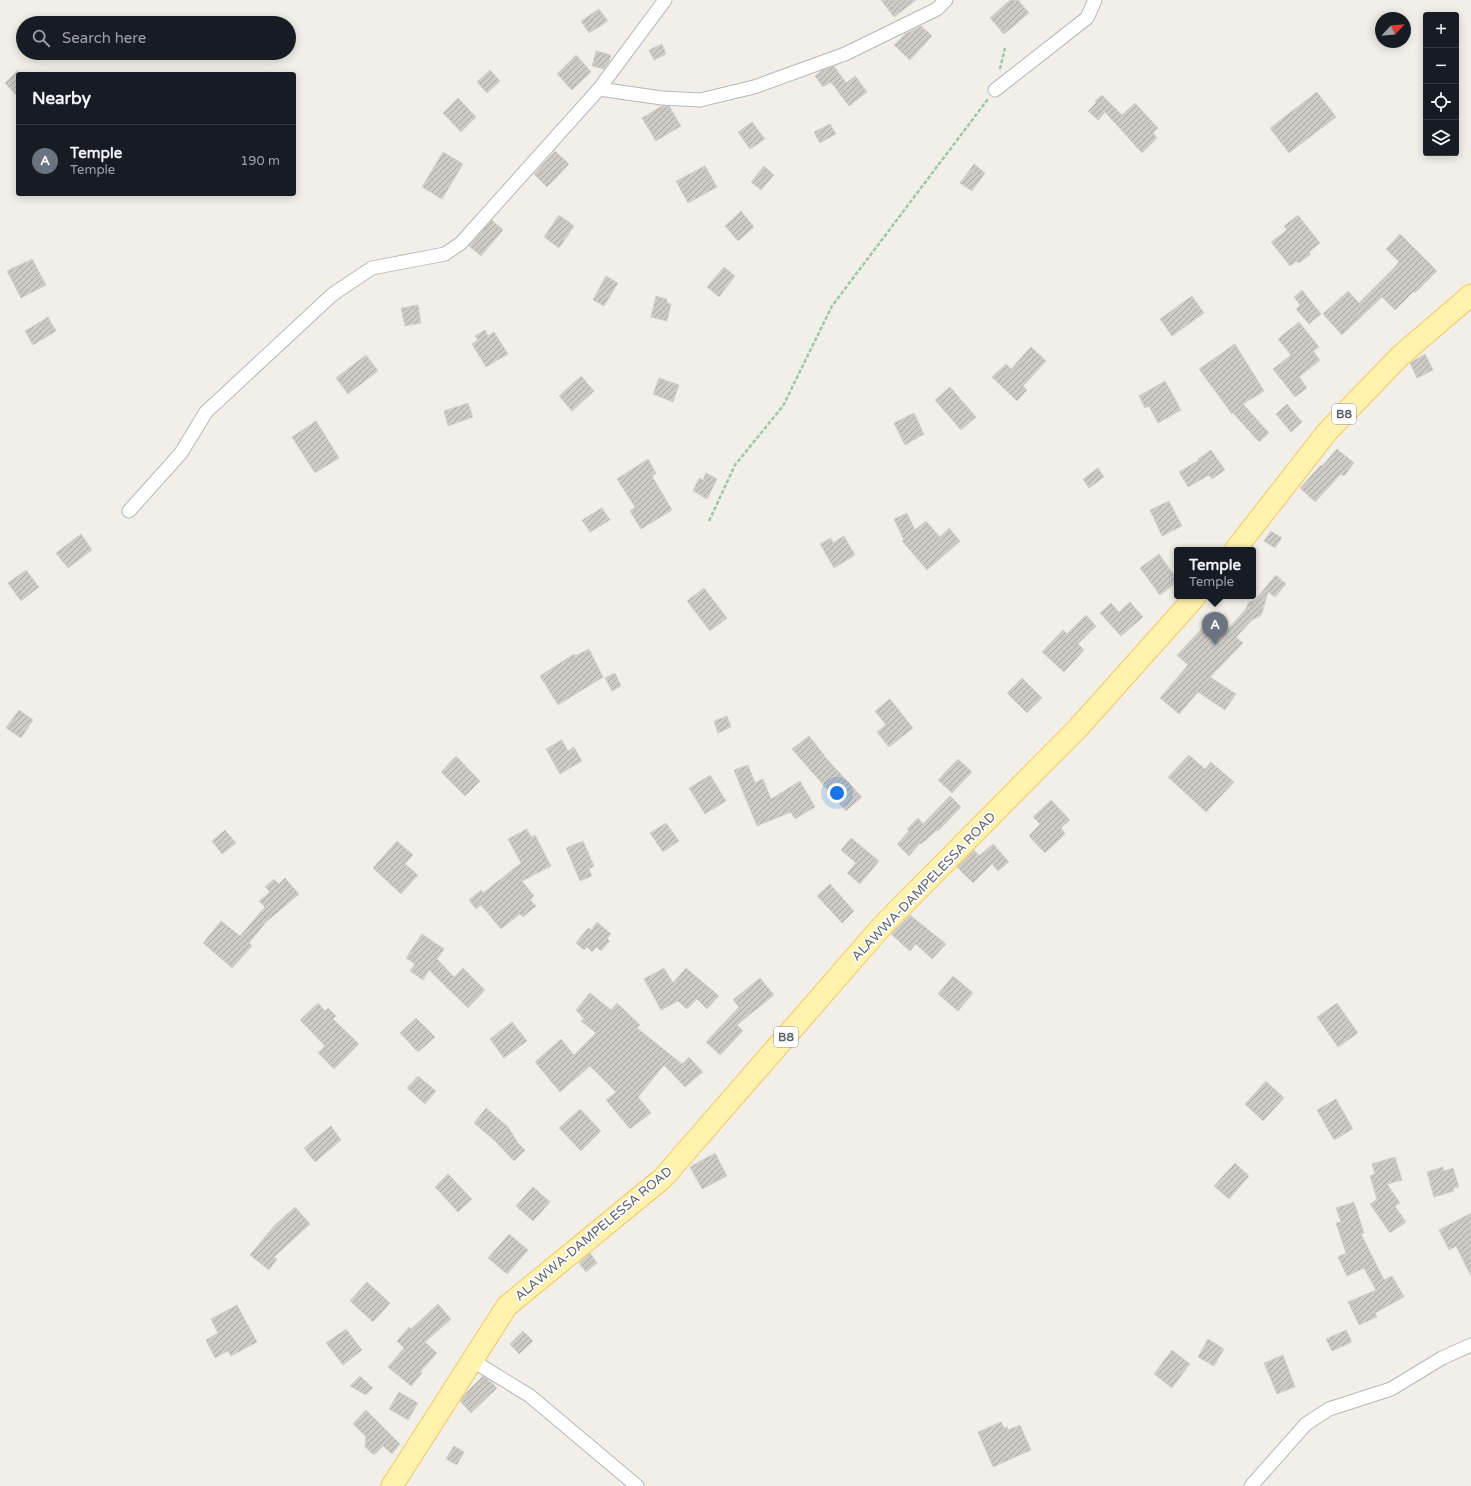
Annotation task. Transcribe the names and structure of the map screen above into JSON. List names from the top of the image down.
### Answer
{
  "streets": {
    "main road": ["B8", "ALAWWA-DAMPELESSA ROAD"]
  },
  "north": "top right",
  "page": {
    "map_buttons": ["+", "−"],
    "search": "Search here",
    "heading": "Nearby",
    "list": [
      {
        "mark": "A",
        "name": "Temple",
        "note": "Temple",
        "value": "190 m"
      }
    ],
    "popup": ["Temple", "Temple"],
    "pins": "A"
  }
}
